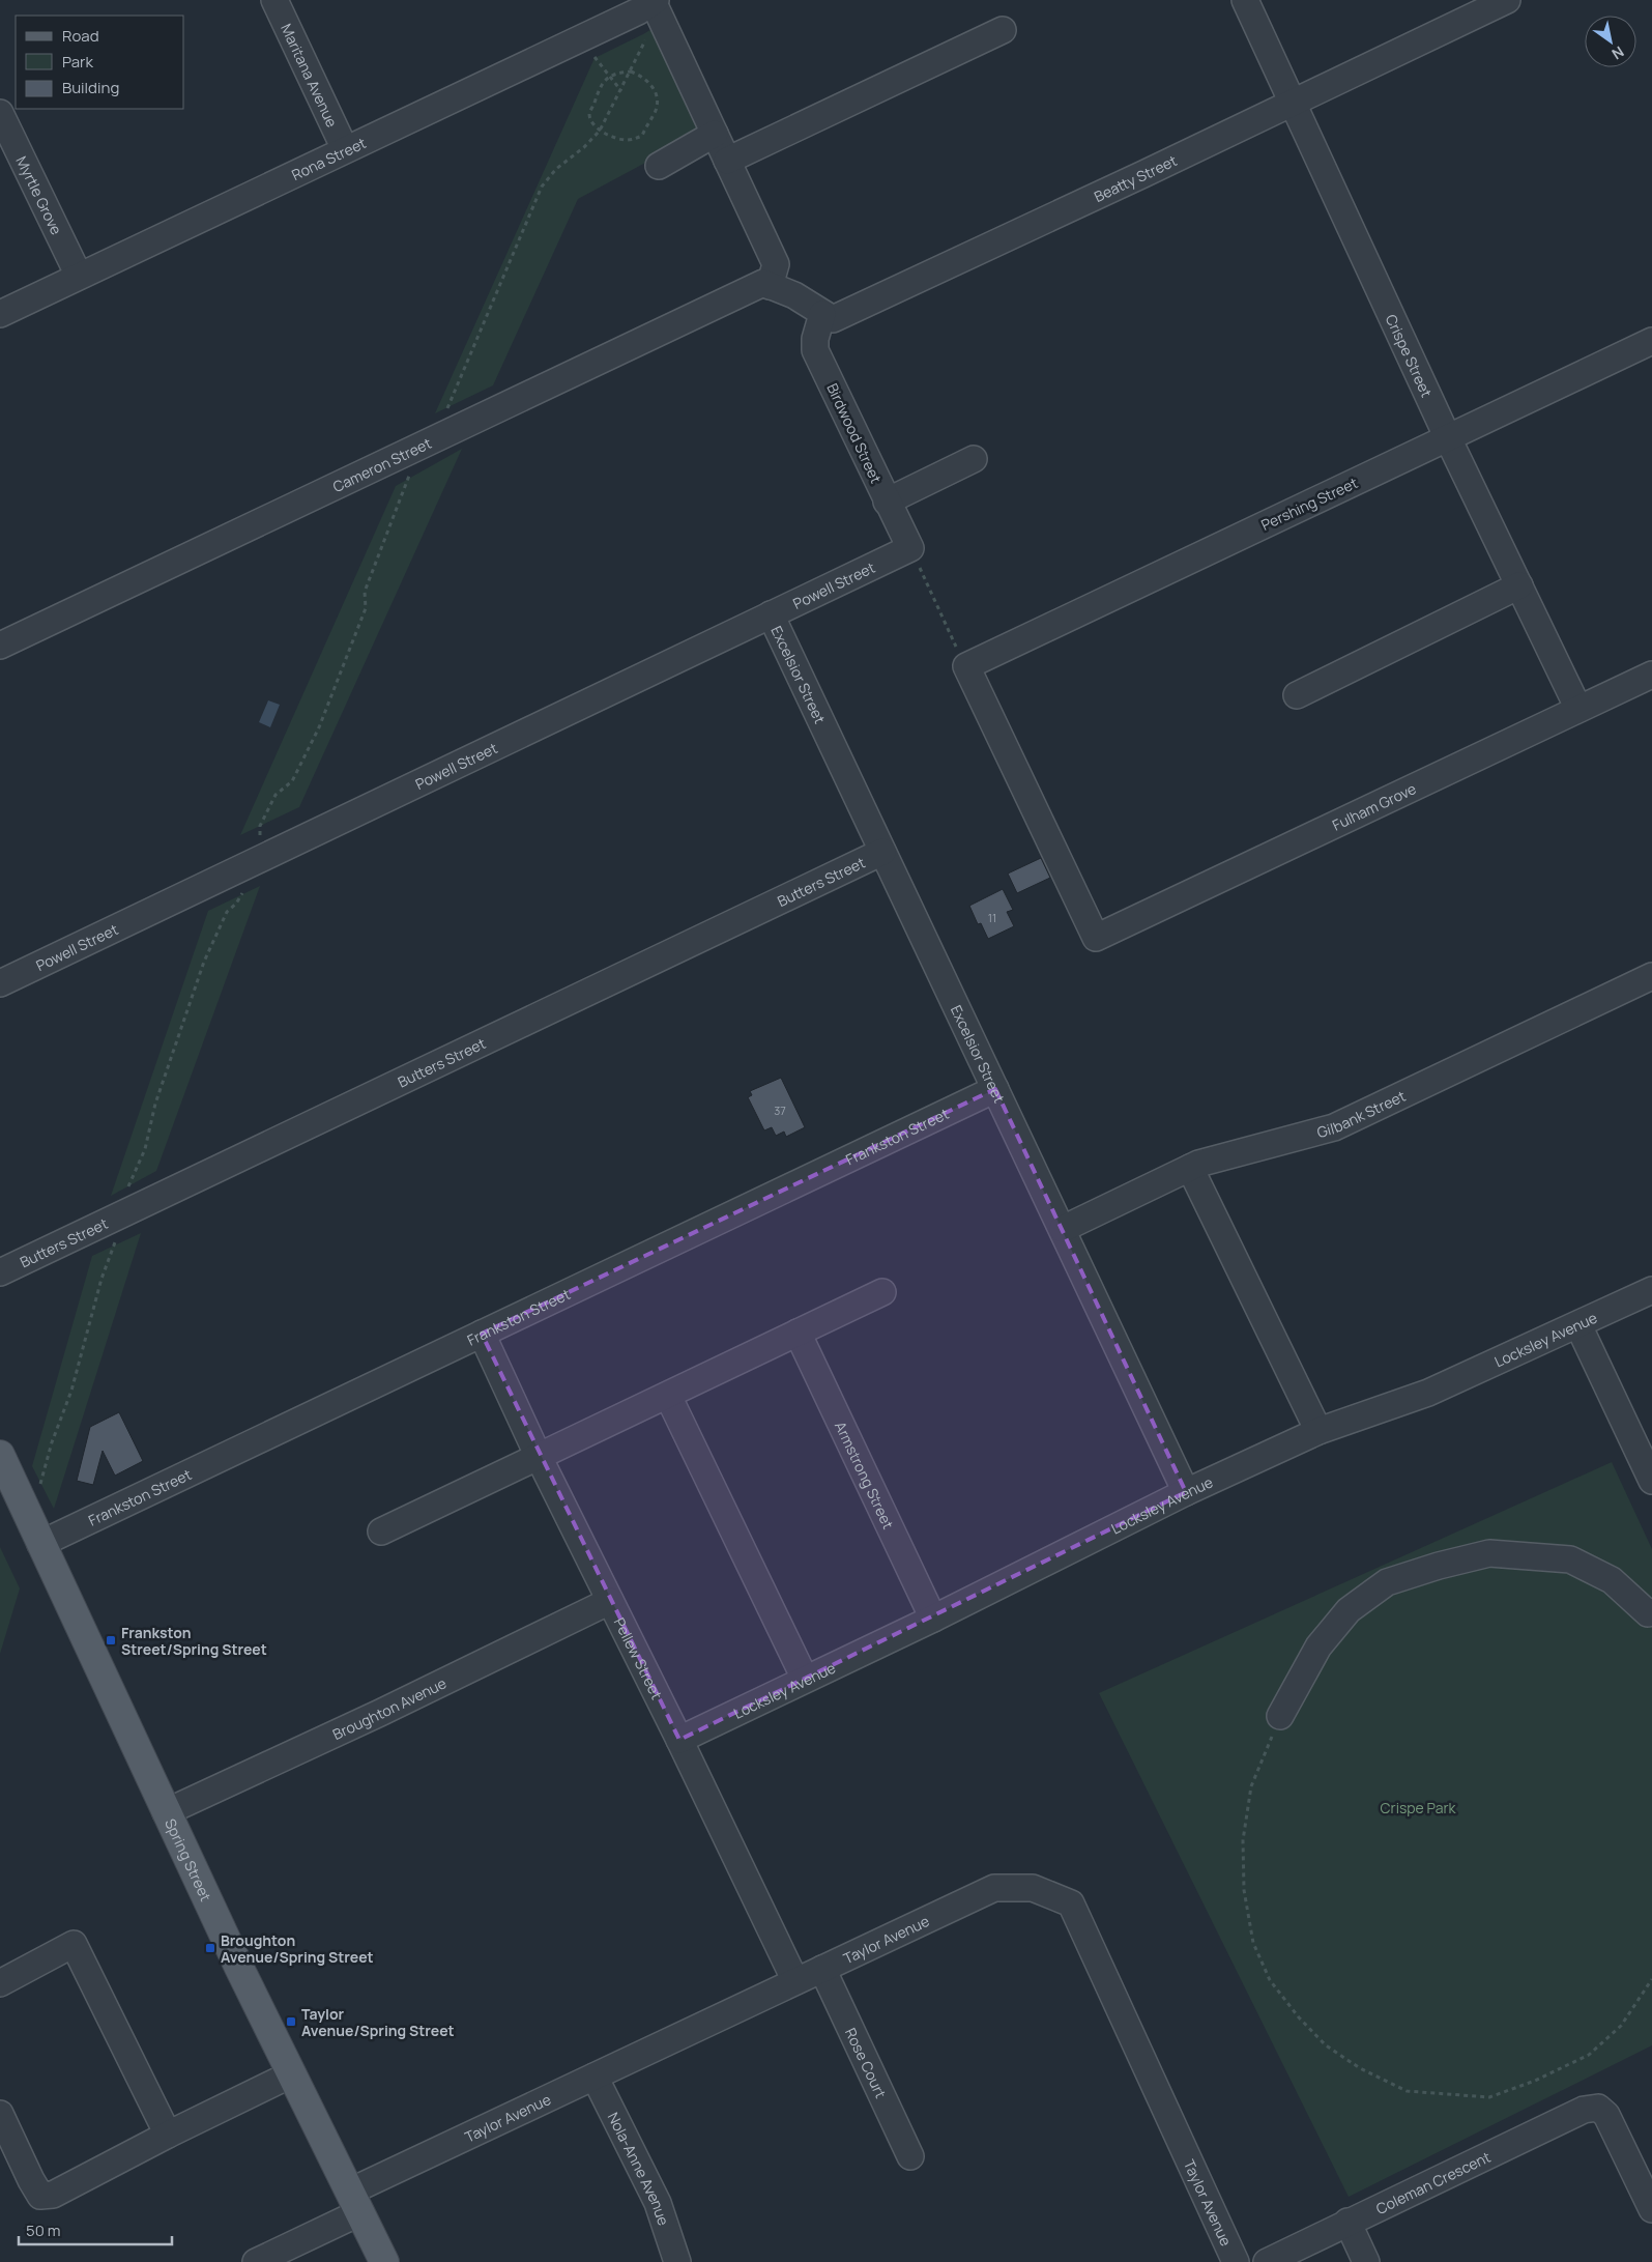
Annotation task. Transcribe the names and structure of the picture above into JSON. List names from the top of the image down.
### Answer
{
  "streets": {
    "main road": ["Spring Street"],
    "street": [
      "Maritana Avenue",
      "Rona Street",
      "Beatty Street",
      "Myrtle Grove",
      "Crispe Street",
      "Birdwood Street",
      "Cameron Street",
      "Pershing Street",
      "Powell Street",
      "Excelsior Street",
      "Fulham Grove",
      "Butters Street",
      "Gilbank Street",
      "Frankston Street",
      "Locksley Avenue",
      "Armstrong Street",
      "Pellew Street",
      "Broughton Avenue",
      "Taylor Avenue",
      "Rose Court",
      "Nola-Anne Avenue",
      "Coleman Crescent"
    ]
  },
  "crossings": [
    ["Maritana Avenue", "Rona Street"],
    ["Rona Street", "Myrtle Grove"],
    ["Beatty Street", "Crispe Street"],
    ["Beatty Street", "Birdwood Street"],
    ["Crispe Street", "Pershing Street"],
    ["Crispe Street", "Fulham Grove"],
    ["Birdwood Street", "Powell Street"],
    ["Pershing Street", "Fulham Grove"],
    ["Powell Street", "Excelsior Street"],
    ["Excelsior Street", "Butters Street"],
    ["Excelsior Street", "Gilbank Street"],
    ["Excelsior Street", "Frankston Street"],
    ["Excelsior Street", "Locksley Avenue"],
    ["Frankston Street", "Pellew Street"],
    ["Frankston Street", "Spring Street"],
    ["Locksley Avenue", "Armstrong Street"],
    ["Locksley Avenue", "Pellew Street"],
    ["Pellew Street", "Broughton Avenue"],
    ["Pellew Street", "Taylor Avenue"],
    ["Broughton Avenue", "Spring Street"],
    ["Spring Street", "Taylor Avenue"],
    ["Taylor Avenue", "Rose Court"],
    ["Taylor Avenue", "Nola-Anne Avenue"]
  ],
  "parks": ["Crispe Park"],
  "places": {
    "transit": ["Frankston Street/Spring Street", "Broughton Avenue/Spring Street", "Taylor Avenue/Spring Street"]
  },
  "house_numbers": ["11", "37"],
  "legend": ["Road", "Park", "Building"],
  "scale_bar": "50 m",
  "north": "bottom right"
}
